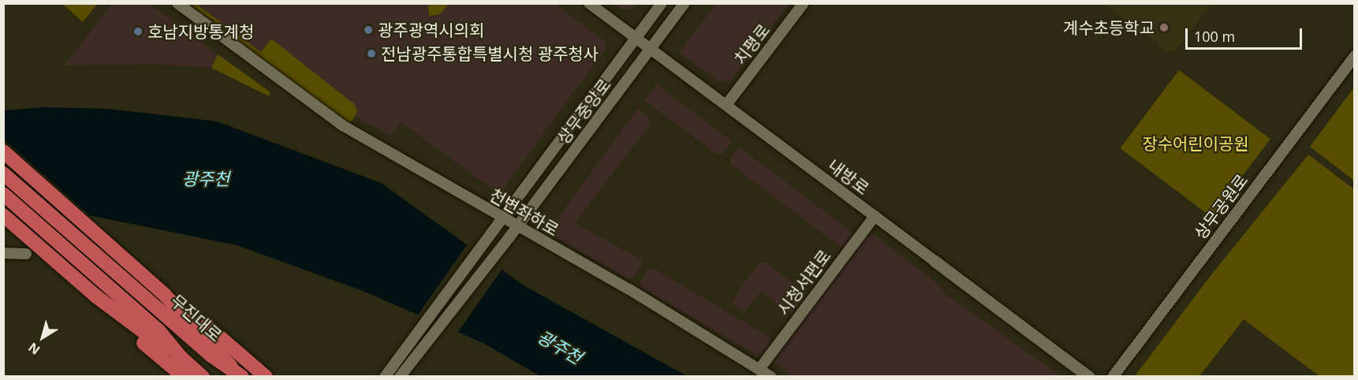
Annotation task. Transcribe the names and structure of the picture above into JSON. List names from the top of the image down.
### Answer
{
  "streets": {
    "highway": ["무진대로"],
    "main road": ["내방로"],
    "street": [
      "치평로",
      "상무중앙로",
      "상무공원로",
      "천변좌하로",
      "시청서편로"
    ]
  },
  "crossings": [
    ["치평로", "내방로"],
    ["상무중앙로", "내방로"],
    ["상무중앙로", "천변좌하로"],
    ["내방로", "시청서편로"],
    ["천변좌하로", "시청서편로"]
  ],
  "water": ["광주천"],
  "parks": ["장수어린이공원"],
  "places": [
    "계수초등학교",
    "광주광역시의회",
    "호남지방통계청",
    "전남광주통합특별시청 광주청사"
  ],
  "scale_bar": "100 m",
  "north": "bottom left"
}
